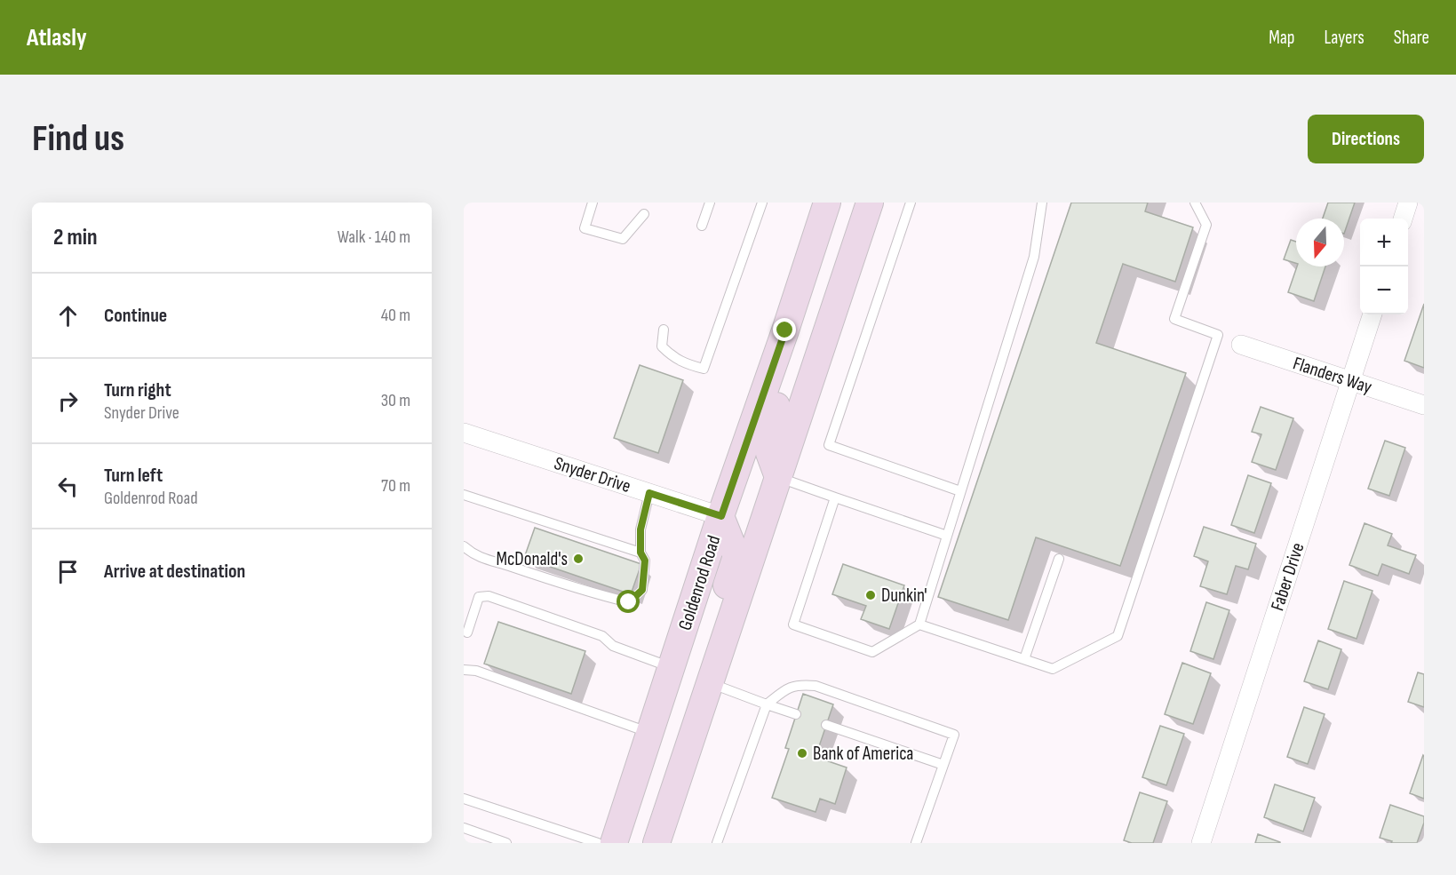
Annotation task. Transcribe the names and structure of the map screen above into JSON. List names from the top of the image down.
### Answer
{
  "streets": {
    "main road": ["Goldenrod Road"],
    "street": ["Flanders Way", "Snyder Drive", "Faber Drive"]
  },
  "crossings": [
    ["Flanders Way", "Faber Drive"],
    ["Snyder Drive", "Goldenrod Road"]
  ],
  "places": ["McDonald's", "Dunkin'", "Bank of America"],
  "north": "bottom",
  "page": {
    "header": "Atlasly",
    "nav": ["Map", "Layers", "Share"],
    "buttons": "Directions",
    "title": "Find us",
    "heading": ["2 min", "Walk · 140 m"],
    "map_buttons": ["+", "−"],
    "list": [
      ["Continue", "40 m"],
      ["Turn right", "Snyder Drive", "30 m"],
      ["Turn left", "Goldenrod Road", "70 m"],
      "Arrive at destination"
    ]
  }
}
